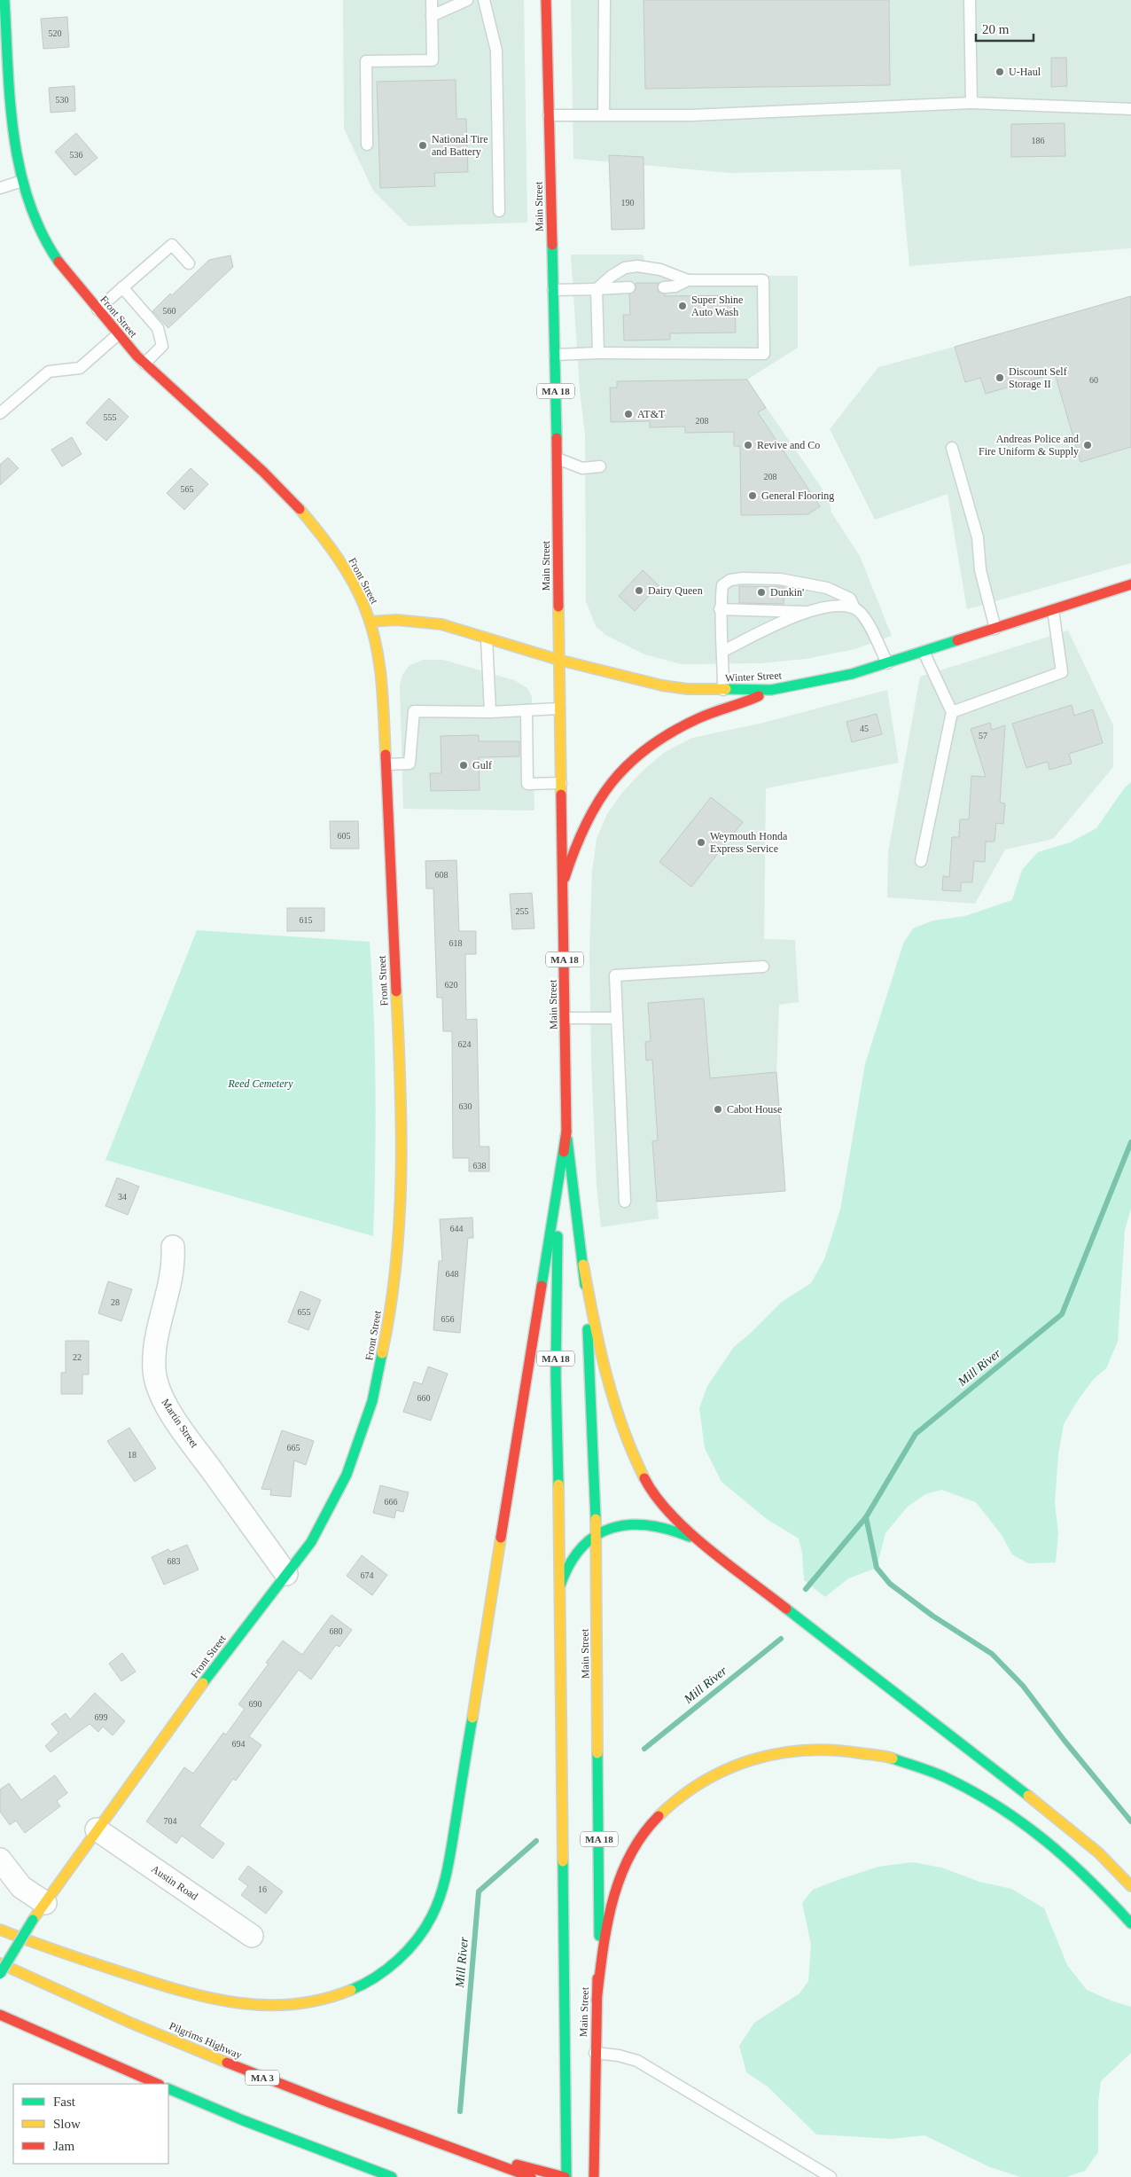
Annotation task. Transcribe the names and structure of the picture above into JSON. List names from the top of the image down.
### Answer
{
  "streets": {
    "main road": [
      "Main Street",
      "Front Street",
      "MA 18",
      "Winter Street",
      "Pilgrims Highway",
      "MA 3"
    ],
    "street": ["Martin Street", "Austin Road"]
  },
  "crossings": [
    ["Main Street", "Winter Street"],
    ["Front Street", "Winter Street"],
    ["Front Street", "Martin Street"],
    ["Front Street", "Austin Road"]
  ],
  "water": ["Mill River"],
  "parks": ["Reed Cemetery"],
  "places": [
    "U-Haul",
    "National Tire and Battery",
    "Super Shine Auto Wash",
    "Discount Self Storage II",
    "AT&T",
    "Revive and Co",
    "Andreas Police and Fire Uniform & Supply",
    "General Flooring",
    "Dairy Queen",
    "Dunkin'",
    "Gulf",
    "Weymouth Honda Express Service",
    "Cabot House"
  ],
  "house_numbers": [
    "520",
    "530",
    "186",
    "536",
    "190",
    "560",
    "60",
    "555",
    "208",
    "208",
    "565",
    "45",
    "57",
    "605",
    "608",
    "255",
    "615",
    "618",
    "620",
    "624",
    "630",
    "638",
    "34",
    "644",
    "648",
    "28",
    "655",
    "656",
    "22",
    "660",
    "665",
    "18",
    "666",
    "683",
    "674",
    "680",
    "690",
    "699",
    "694",
    "704",
    "16"
  ],
  "legend": ["Fast", "Slow", "Jam"],
  "scale_bar": "20 m"
}
